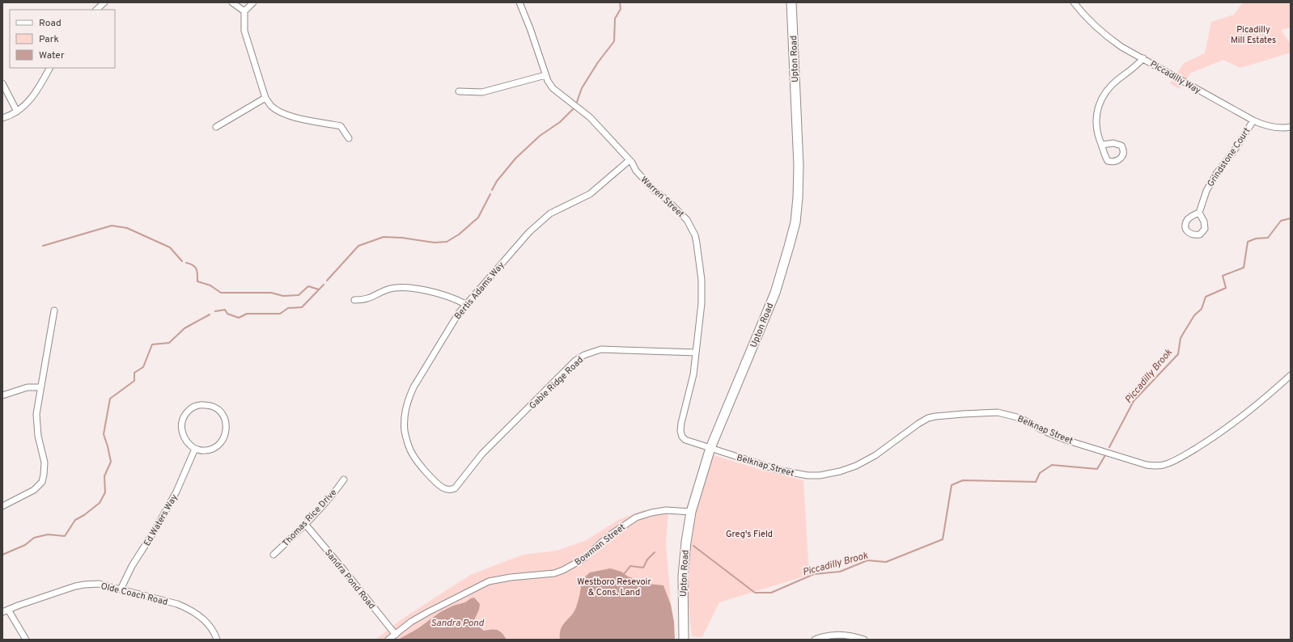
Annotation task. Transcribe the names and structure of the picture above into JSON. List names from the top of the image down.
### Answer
{
  "streets": {
    "main road": ["Upton Road"],
    "street": [
      "Piccadilly Way",
      "Grindstone Court",
      "Warren Street",
      "Bertis Adams Way",
      "Gable Ridge Road",
      "Belknap Street",
      "Thomas Rice Drive",
      "Ed Waters Way",
      "Bowman Street",
      "Sandra Pond Road",
      "Olde Coach Road"
    ]
  },
  "crossings": [
    ["Upton Road", "Warren Street"],
    ["Upton Road", "Belknap Street"],
    ["Upton Road", "Bowman Street"],
    ["Piccadilly Way", "Grindstone Court"],
    ["Warren Street", "Bertis Adams Way"],
    ["Warren Street", "Gable Ridge Road"],
    ["Warren Street", "Belknap Street"],
    ["Bertis Adams Way", "Gable Ridge Road"],
    ["Thomas Rice Drive", "Sandra Pond Road"],
    ["Ed Waters Way", "Olde Coach Road"],
    ["Bowman Street", "Sandra Pond Road"]
  ],
  "water": ["Piccadilly Brook", "Sandra Pond"],
  "parks": ["Picadilly Mill Estates", "Greg's Field", "Westboro Resevoir & Cons. Land"],
  "legend": ["Road", "Park", "Water"]
}
